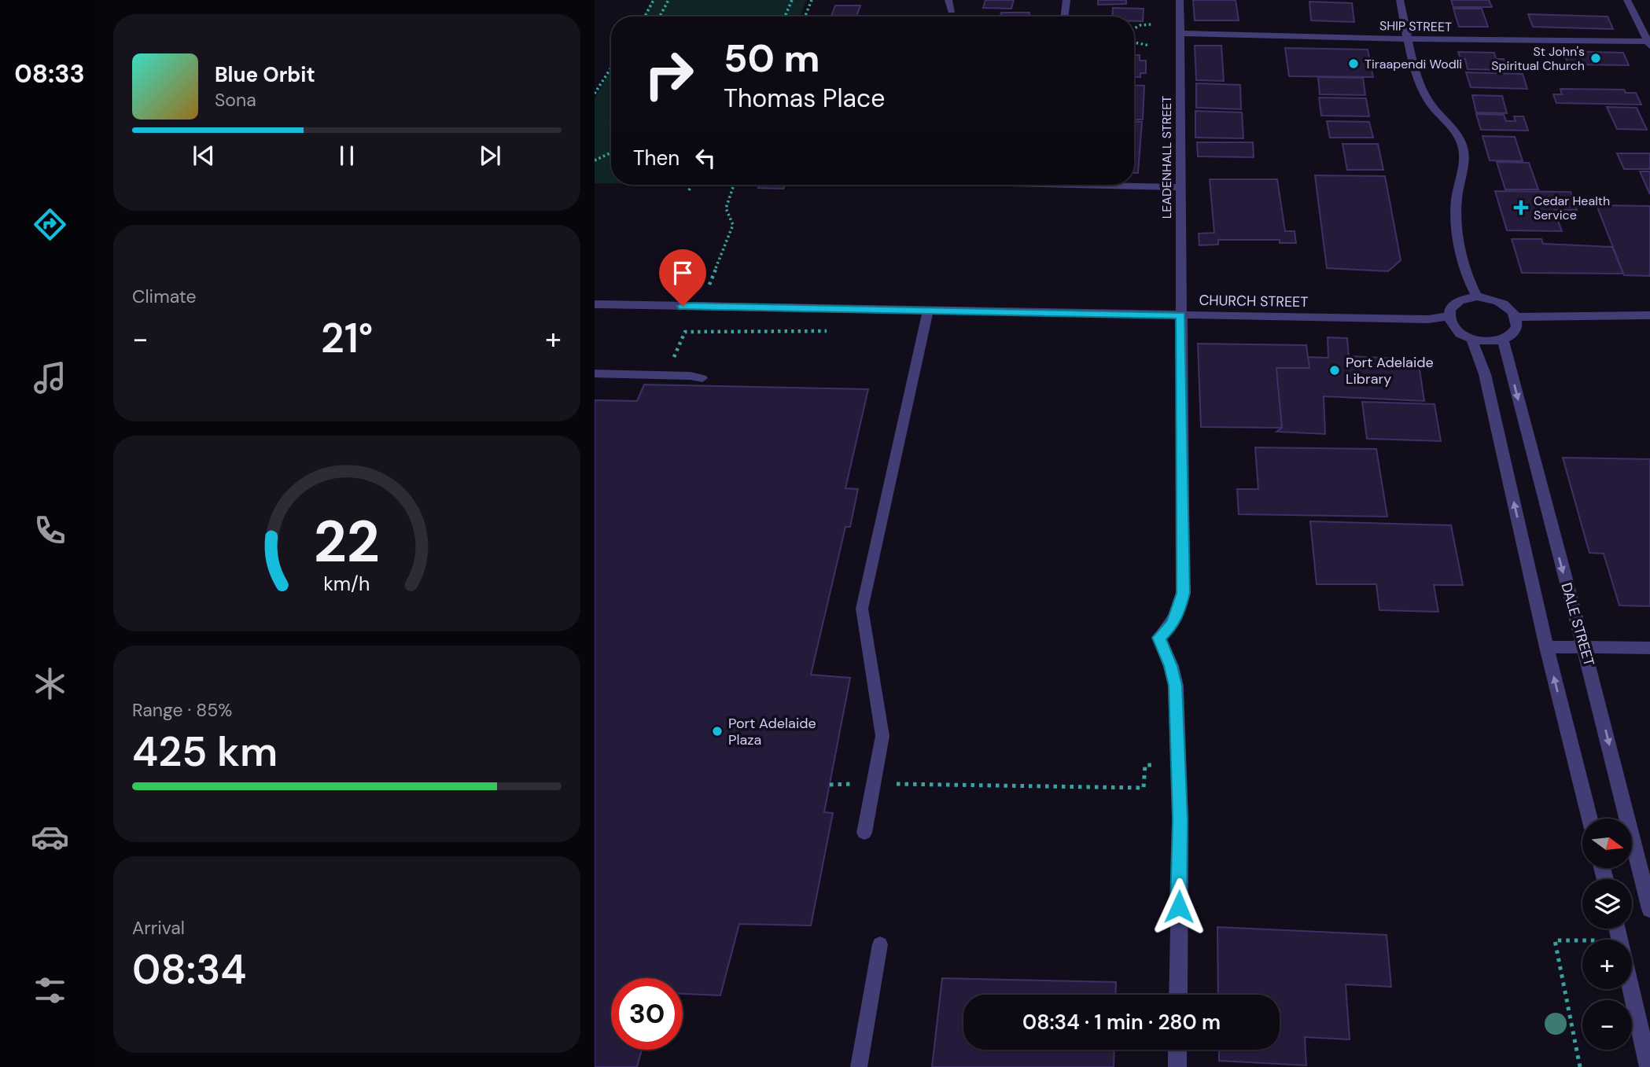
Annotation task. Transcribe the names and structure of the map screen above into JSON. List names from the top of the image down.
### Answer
{
  "streets": {
    "street": [
      "SHIP STREET",
      "LEADENHALL STREET",
      "CHURCH STREET",
      "DALE STREET"
    ]
  },
  "crossings": [
    ["SHIP STREET", "LEADENHALL STREET"],
    ["LEADENHALL STREET", "CHURCH STREET"],
    ["CHURCH STREET", "DALE STREET"]
  ],
  "places": {
    "other": [
      "St John's Spiritual Church",
      "Tiraapendi Wodli",
      "Port Adelaide Library",
      "Port Adelaide Plaza"
    ],
    "health": ["Cedar Health Service"]
  },
  "north": "right",
  "page": {
    "tabs": "08:33",
    "turn": ["50 m", "Thomas Place"],
    "song": ["Blue Orbit", "Sona"],
    "then": "Then",
    "tile": [
      "Climate",
      ["Range · 85%", "425 km"],
      ["Arrival", "08:34"]
    ],
    "heat": ["−", "21°", "+"],
    "map_buttons": ["+", "−"],
    "limit": "30",
    "trip": "08:34 · 1 min · 280 m",
    "gauge": ["22", "km/h"]
  }
}
